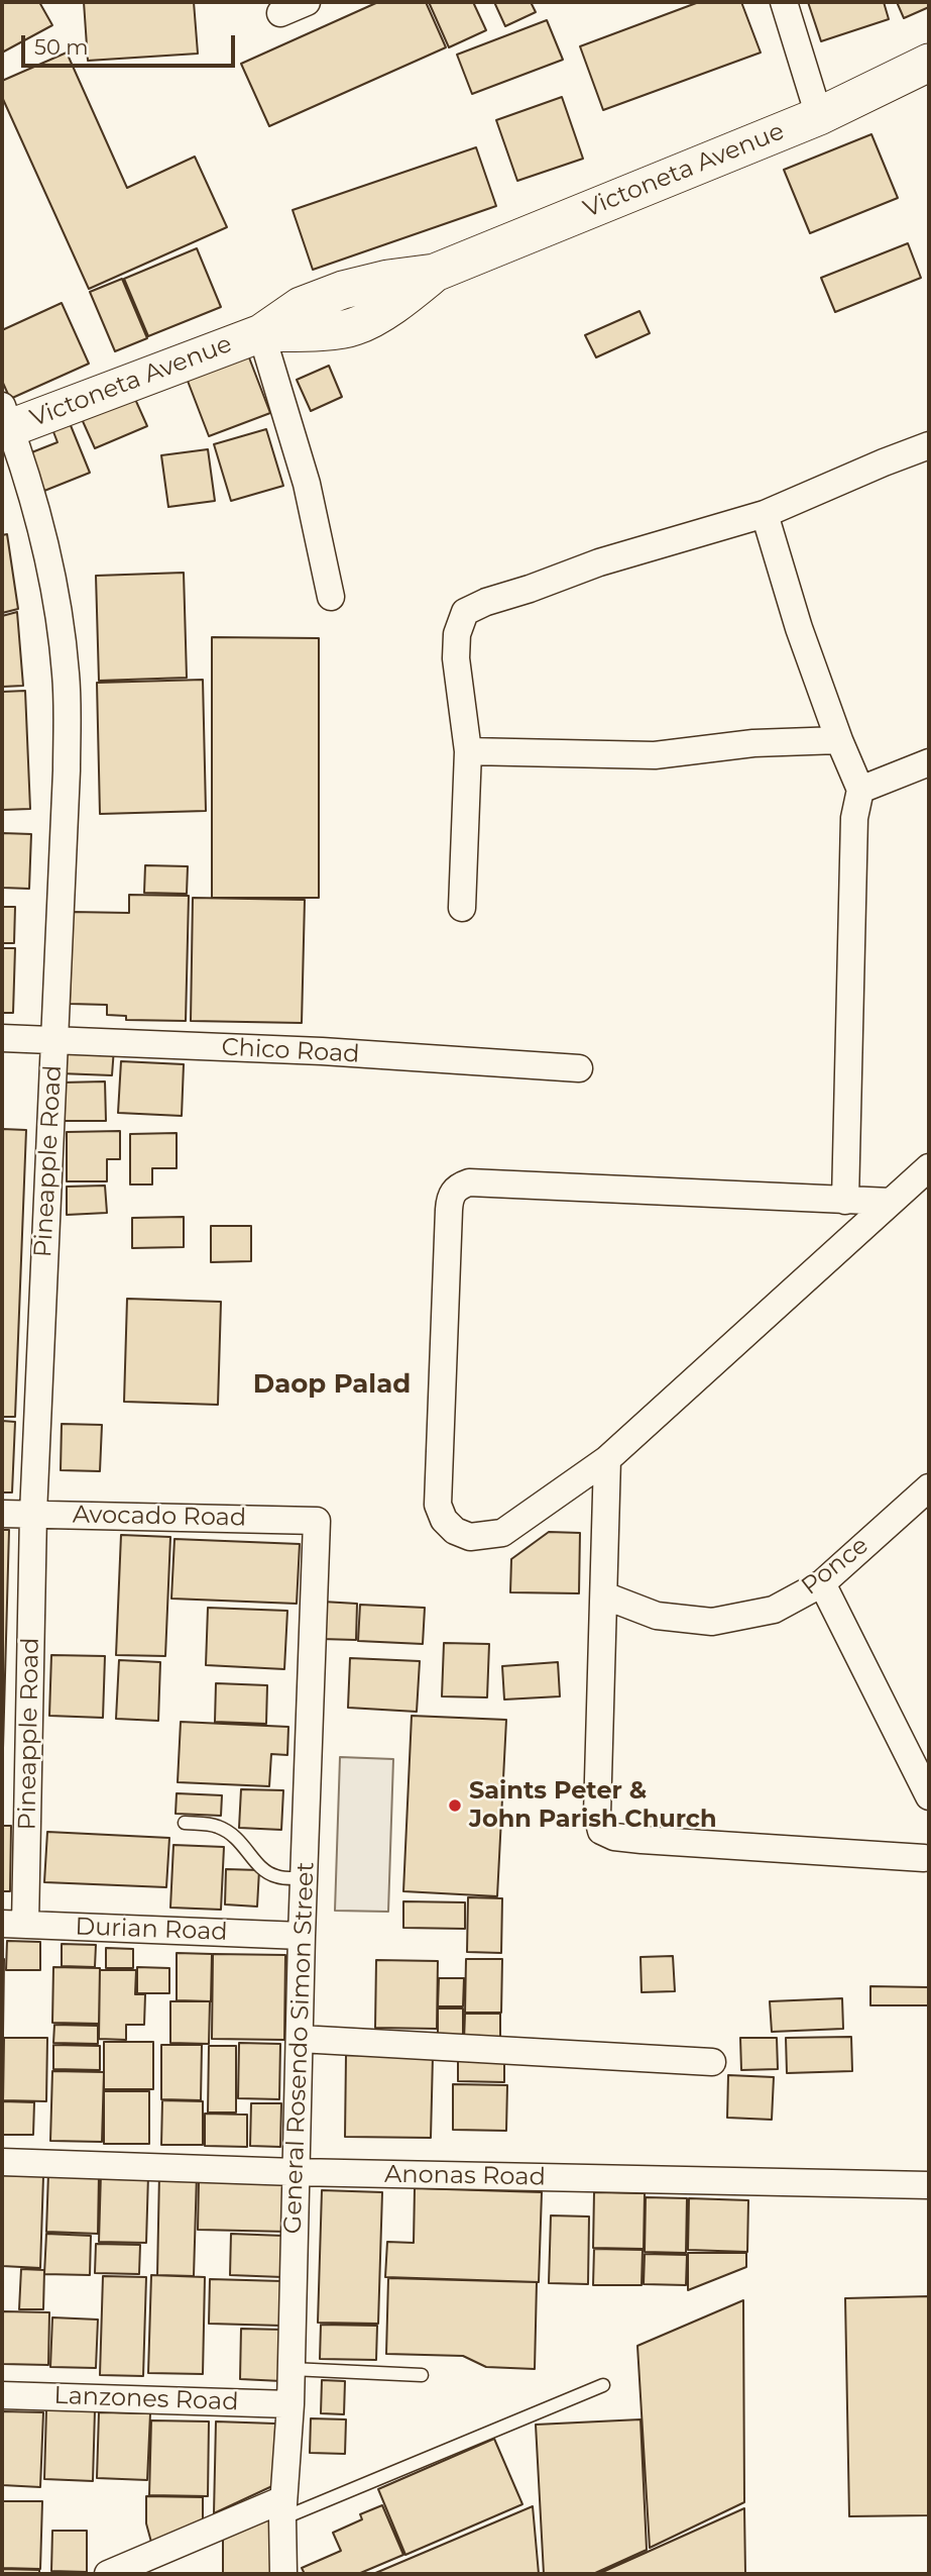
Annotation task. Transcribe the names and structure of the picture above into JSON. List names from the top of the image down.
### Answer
{
  "streets": {
    "main road": ["Victoneta Avenue"],
    "street": [
      "Chico Road",
      "Pineapple Road",
      "Avocado Road",
      "Ponce",
      "Durian Road",
      "General Rosendo Simon Street",
      "Anonas Road",
      "Lanzones Road"
    ]
  },
  "crossings": [
    ["Victoneta Avenue", "Pineapple Road"],
    ["Chico Road", "Pineapple Road"],
    ["Pineapple Road", "Avocado Road"],
    ["Pineapple Road", "Durian Road"],
    ["Avocado Road", "General Rosendo Simon Street"],
    ["Durian Road", "General Rosendo Simon Street"],
    ["General Rosendo Simon Street", "Anonas Road"],
    ["General Rosendo Simon Street", "Lanzones Road"]
  ],
  "districts": ["Daop Palad"],
  "places": ["Saints Peter & John Parish Church"],
  "scale_bar": "50 m"
}
